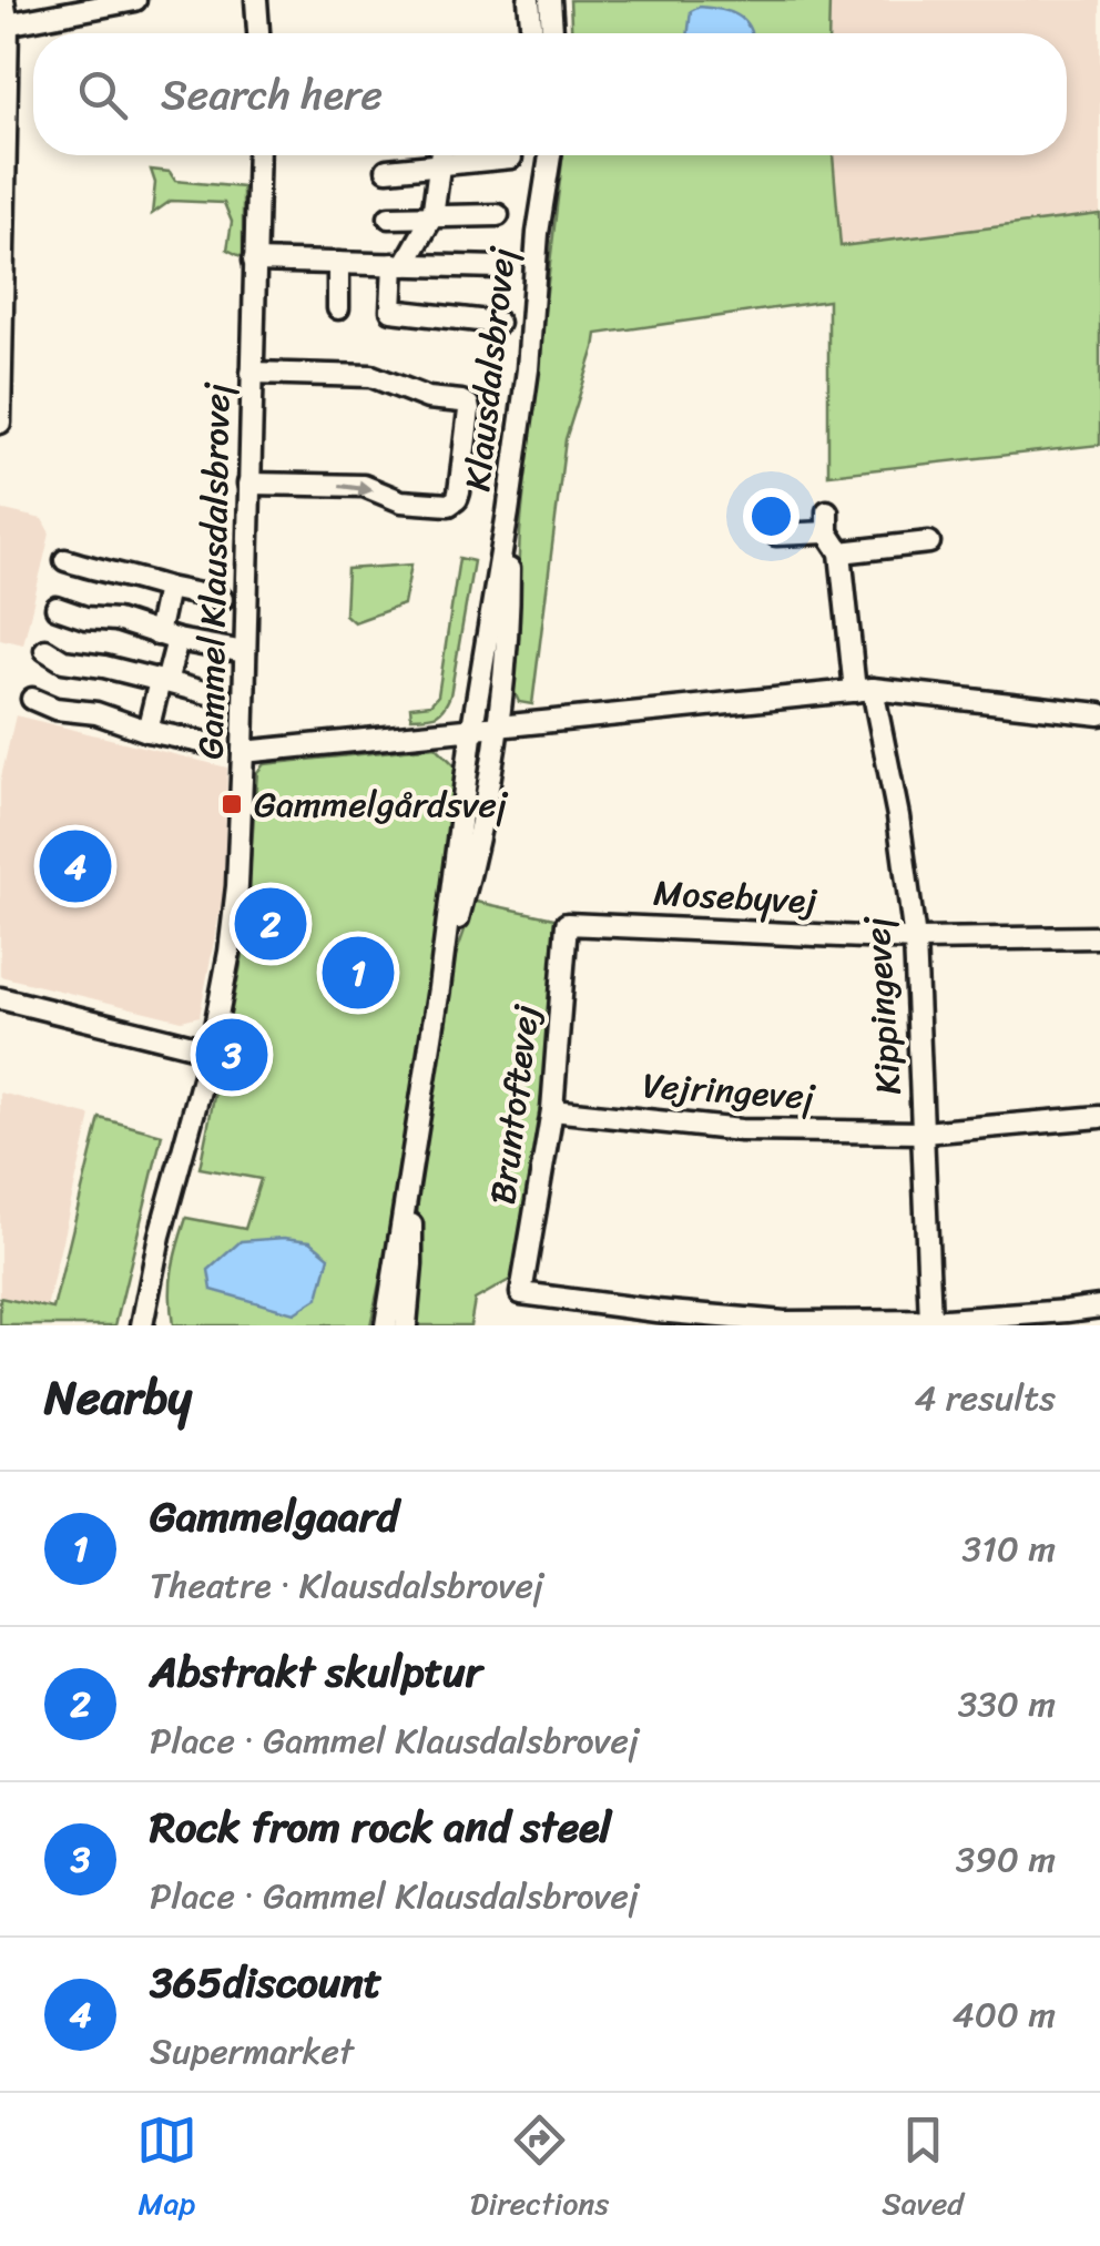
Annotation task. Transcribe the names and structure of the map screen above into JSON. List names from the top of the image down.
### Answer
{
  "streets": {
    "street": [
      "Klausdalsbrovej",
      "Gammel Klausdalsbrovej",
      "Mosebyvej",
      "Kippingevej",
      "Vejringevej",
      "Bruntoftevej"
    ]
  },
  "crossings": [
    ["Mosebyvej", "Kippingevej"],
    ["Mosebyvej", "Bruntoftevej"],
    ["Kippingevej", "Vejringevej"],
    ["Vejringevej", "Bruntoftevej"]
  ],
  "places": {
    "transit": ["Gammelgårdsvej"]
  },
  "page": {
    "search": "Search here",
    "pins": [
      "4",
      "2",
      "1",
      "3"
    ],
    "heading": ["Nearby", "4 results"],
    "list": [
      {
        "mark": "1",
        "name": "Gammelgaard",
        "note": "Theatre · Klausdalsbrovej",
        "value": "310 m"
      },
      {
        "mark": "2",
        "name": "Abstrakt skulptur",
        "note": "Place · Gammel Klausdalsbrovej",
        "value": "330 m"
      },
      {
        "mark": "3",
        "name": "Rock from rock and steel",
        "note": "Place · Gammel Klausdalsbrovej",
        "value": "390 m"
      },
      {
        "mark": "4",
        "name": "365discount",
        "note": "Supermarket",
        "value": "400 m"
      }
    ],
    "nav": ["Map", "Directions", "Saved"]
  }
}
